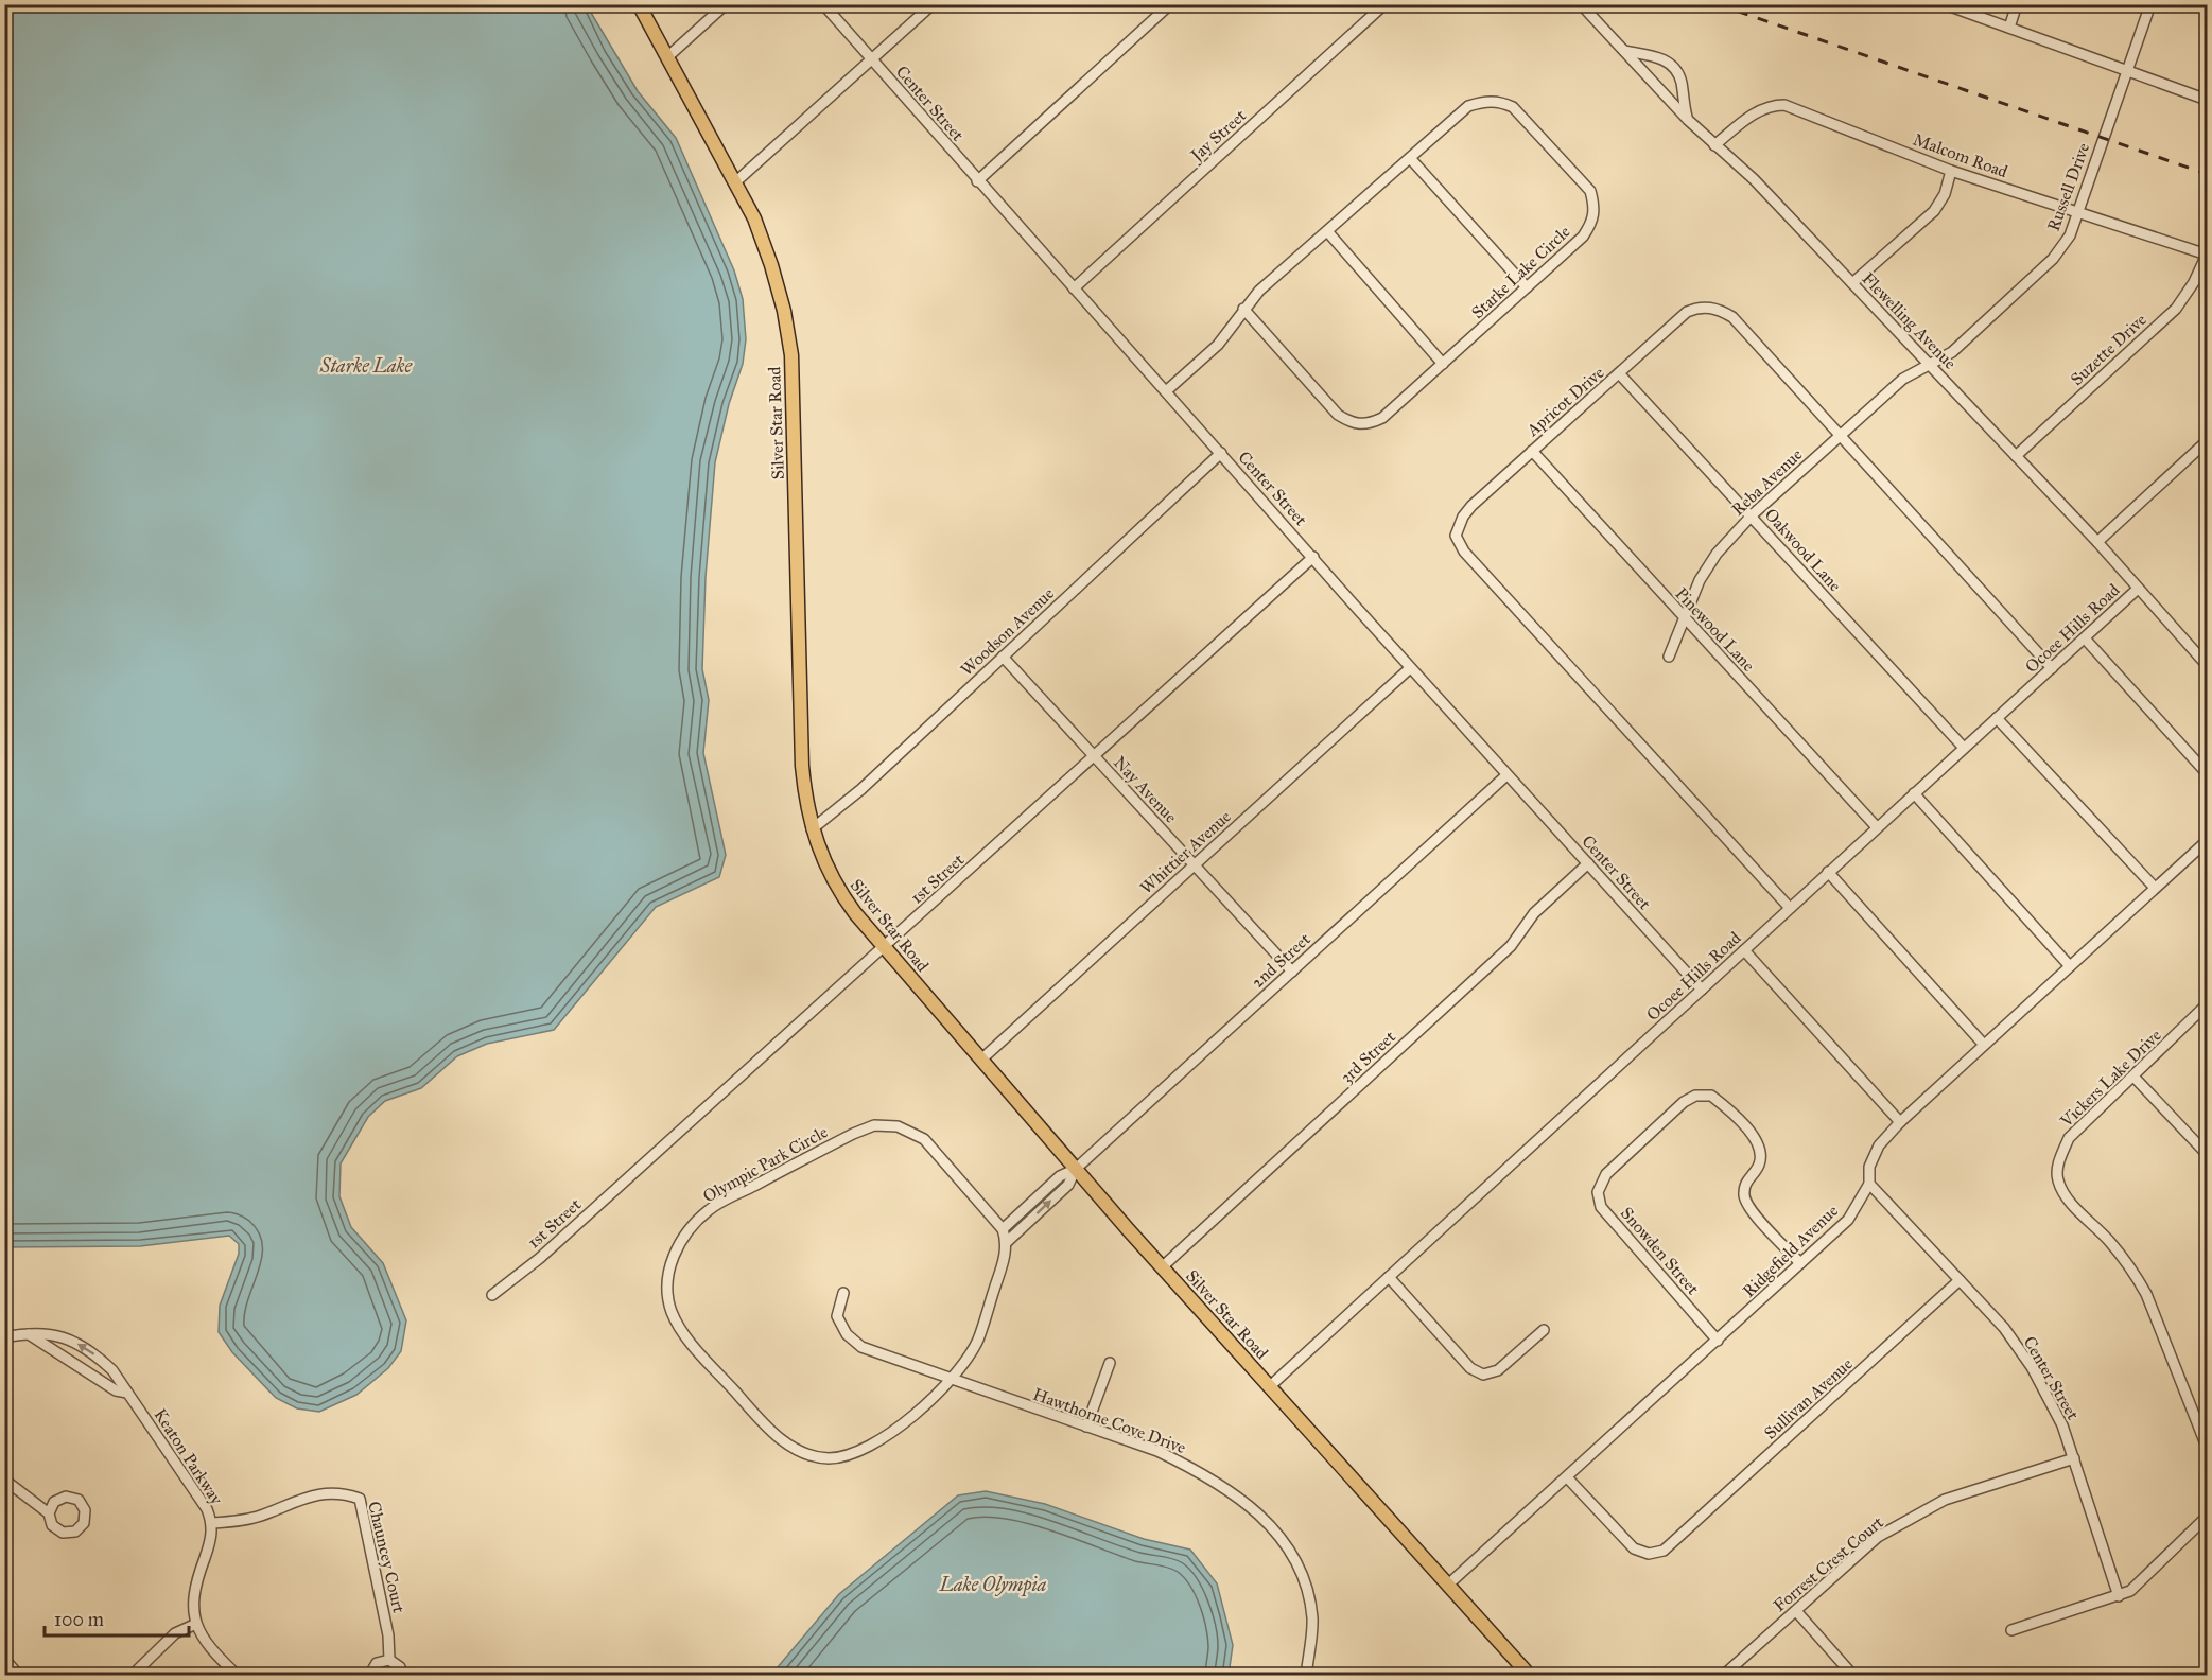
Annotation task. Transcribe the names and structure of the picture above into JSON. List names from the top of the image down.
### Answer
{
  "streets": {
    "main road": ["Silver Star Road"],
    "street": [
      "Center Street",
      "Jay Street",
      "Malcom Road",
      "Russell Drive",
      "Starke Lake Circle",
      "Flewelling Avenue",
      "Suzette Drive",
      "Apricot Drive",
      "Reba Avenue",
      "Oakwood Lane",
      "Ocoee Hills Road",
      "Pinewood Lane",
      "Woodson Avenue",
      "Nay Avenue",
      "Whittier Avenue",
      "1st Street",
      "2nd Street",
      "3rd Street",
      "Vickers Lake Drive",
      "Olympic Park Circle",
      "Snowden Street",
      "Ridgefield Avenue",
      "Sullivan Avenue",
      "Hawthorne Cove Drive",
      "Keaton Parkway",
      "Chauncey Court",
      "Forrest Crest Court"
    ]
  },
  "crossings": [
    ["Center Street", "Jay Street"],
    ["Center Street", "Starke Lake Circle"],
    ["Center Street", "Ocoee Hills Road"],
    ["Center Street", "Woodson Avenue"],
    ["Center Street", "Whittier Avenue"],
    ["Center Street", "1st Street"],
    ["Center Street", "2nd Street"],
    ["Center Street", "3rd Street"],
    ["Center Street", "Ridgefield Avenue"],
    ["Center Street", "Sullivan Avenue"],
    ["Center Street", "Forrest Crest Court"],
    ["Malcom Road", "Russell Drive"],
    ["Malcom Road", "Flewelling Avenue"],
    ["Malcom Road", "Suzette Drive"],
    ["Russell Drive", "Flewelling Avenue"],
    ["Russell Drive", "Reba Avenue"],
    ["Flewelling Avenue", "Suzette Drive"],
    ["Flewelling Avenue", "Reba Avenue"],
    ["Flewelling Avenue", "Ocoee Hills Road"],
    ["Apricot Drive", "Reba Avenue"],
    ["Apricot Drive", "Oakwood Lane"],
    ["Apricot Drive", "Ocoee Hills Road"],
    ["Apricot Drive", "Pinewood Lane"],
    ["Silver Star Road", "Ocoee Hills Road"],
    ["Silver Star Road", "Woodson Avenue"],
    ["Silver Star Road", "Whittier Avenue"],
    ["Silver Star Road", "1st Street"],
    ["Silver Star Road", "2nd Street"],
    ["Silver Star Road", "3rd Street"],
    ["Silver Star Road", "Ridgefield Avenue"],
    ["Reba Avenue", "Oakwood Lane"],
    ["Reba Avenue", "Pinewood Lane"],
    ["Oakwood Lane", "Ocoee Hills Road"],
    ["Ocoee Hills Road", "Pinewood Lane"],
    ["Woodson Avenue", "Nay Avenue"],
    ["Nay Avenue", "Whittier Avenue"],
    ["Nay Avenue", "1st Street"],
    ["Nay Avenue", "2nd Street"],
    ["Olympic Park Circle", "Hawthorne Cove Drive"],
    ["Snowden Street", "Ridgefield Avenue"],
    ["Ridgefield Avenue", "Sullivan Avenue"],
    ["Keaton Parkway", "Chauncey Court"]
  ],
  "water": ["Starke Lake", "Lake Olympia"],
  "scale_bar": "100 m"
}
